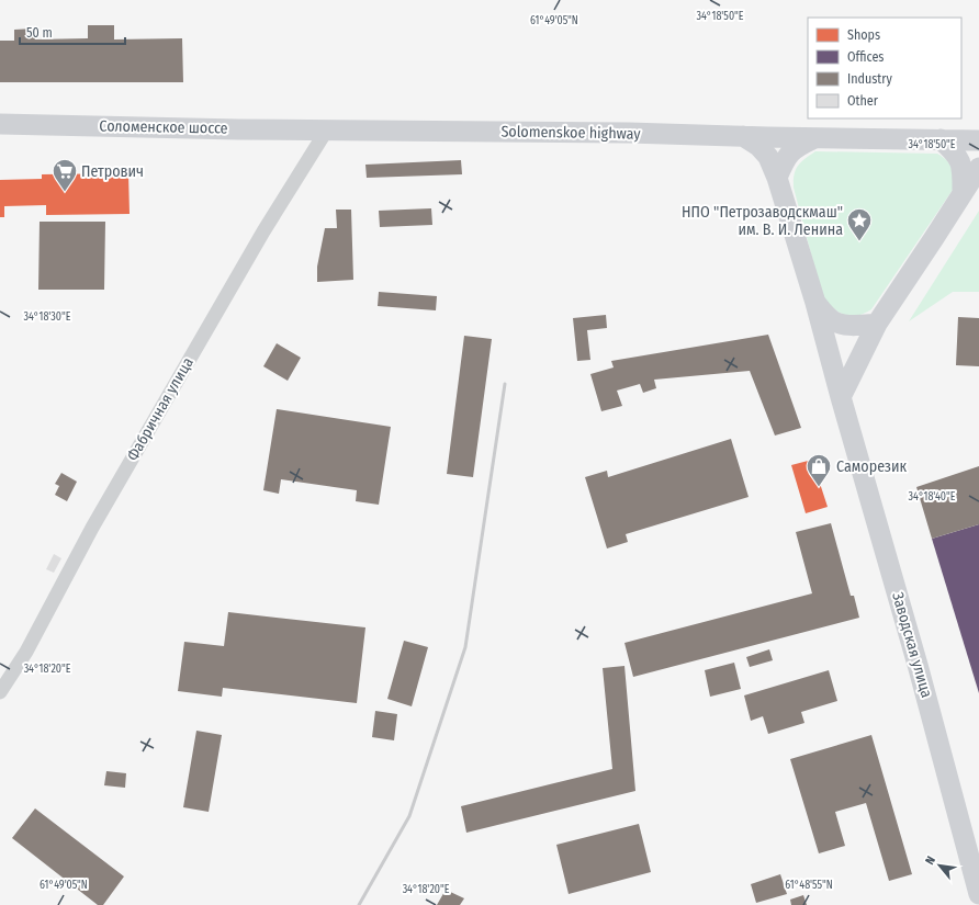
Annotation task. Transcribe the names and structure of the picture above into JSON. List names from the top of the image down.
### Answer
{
  "streets": {
    "main road": ["Соломенское шоссе", "Solomenskoe highway", "Заводская улица"],
    "street": ["Фабричная улица"]
  },
  "crossings": [
    ["Соломенское шоссе", "Solomenskoe highway"],
    ["Соломенское шоссе", "Фабричная улица"],
    ["Solomenskoe highway", "Фабричная улица"],
    ["Solomenskoe highway", "Заводская улица"]
  ],
  "places": {
    "supermarket": ["Петрович"],
    "place": ["НПО \"Петрозаводскмаш\" им. В. И. Ленина"],
    "shop": ["Саморезик"]
  },
  "legend": [
    "Shops",
    "Offices",
    "Industry",
    "Other"
  ],
  "scale_bar": "50 m",
  "north": "top left",
  "coordinates": [
    "34°18'50\"E",
    "61°49'05\"N",
    "34°18'30\"E",
    "34°18'40\"E",
    "34°18'20\"E",
    "61°48'55\"N"
  ]
}
